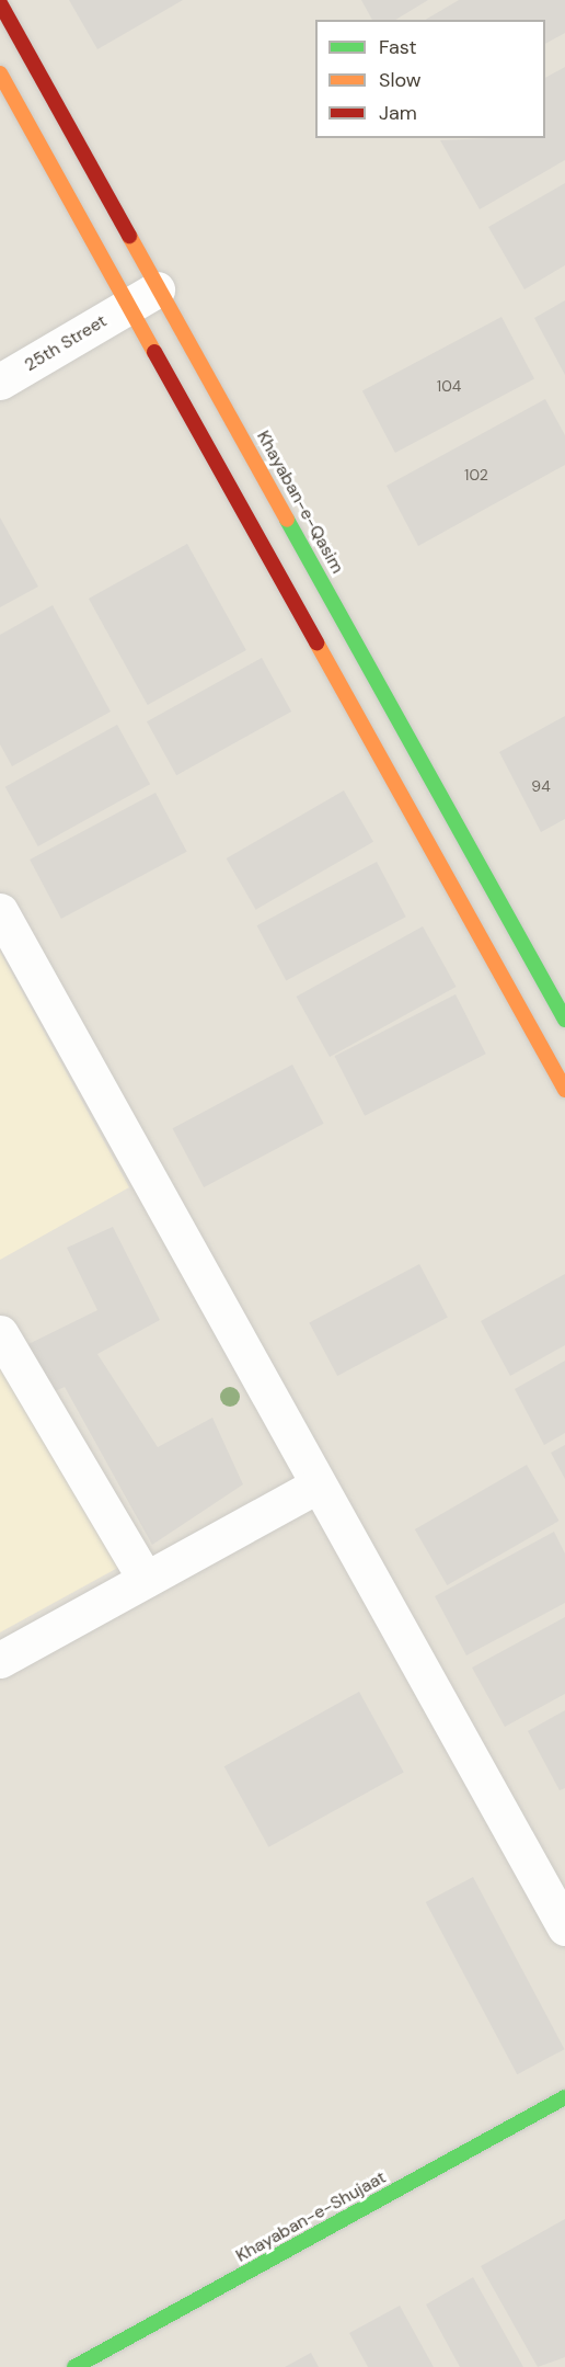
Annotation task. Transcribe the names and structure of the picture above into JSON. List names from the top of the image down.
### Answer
{
  "streets": {
    "street": ["25th Street", "Khayaban-e-Qasim", "Khayaban-e-Shujaat"]
  },
  "crossings": [
    ["25th Street", "Khayaban-e-Qasim"]
  ],
  "house_numbers": ["104", "102", "94"],
  "legend": ["Fast", "Slow", "Jam"]
}
